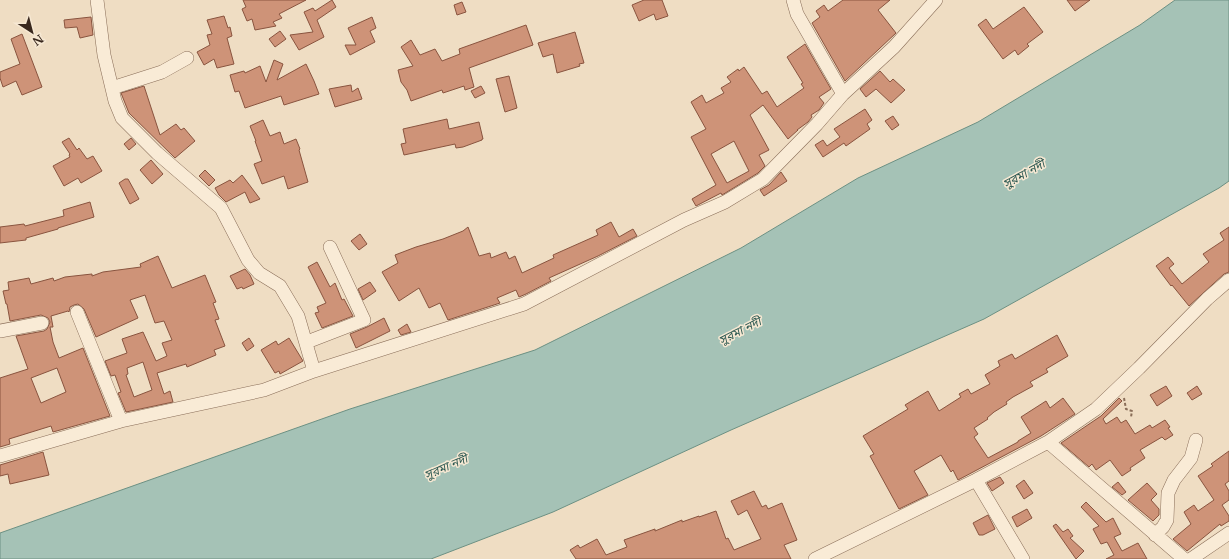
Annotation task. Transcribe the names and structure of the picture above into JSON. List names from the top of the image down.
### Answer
{
  "water": ["সুরমা নদী"],
  "north": "bottom right"
}
